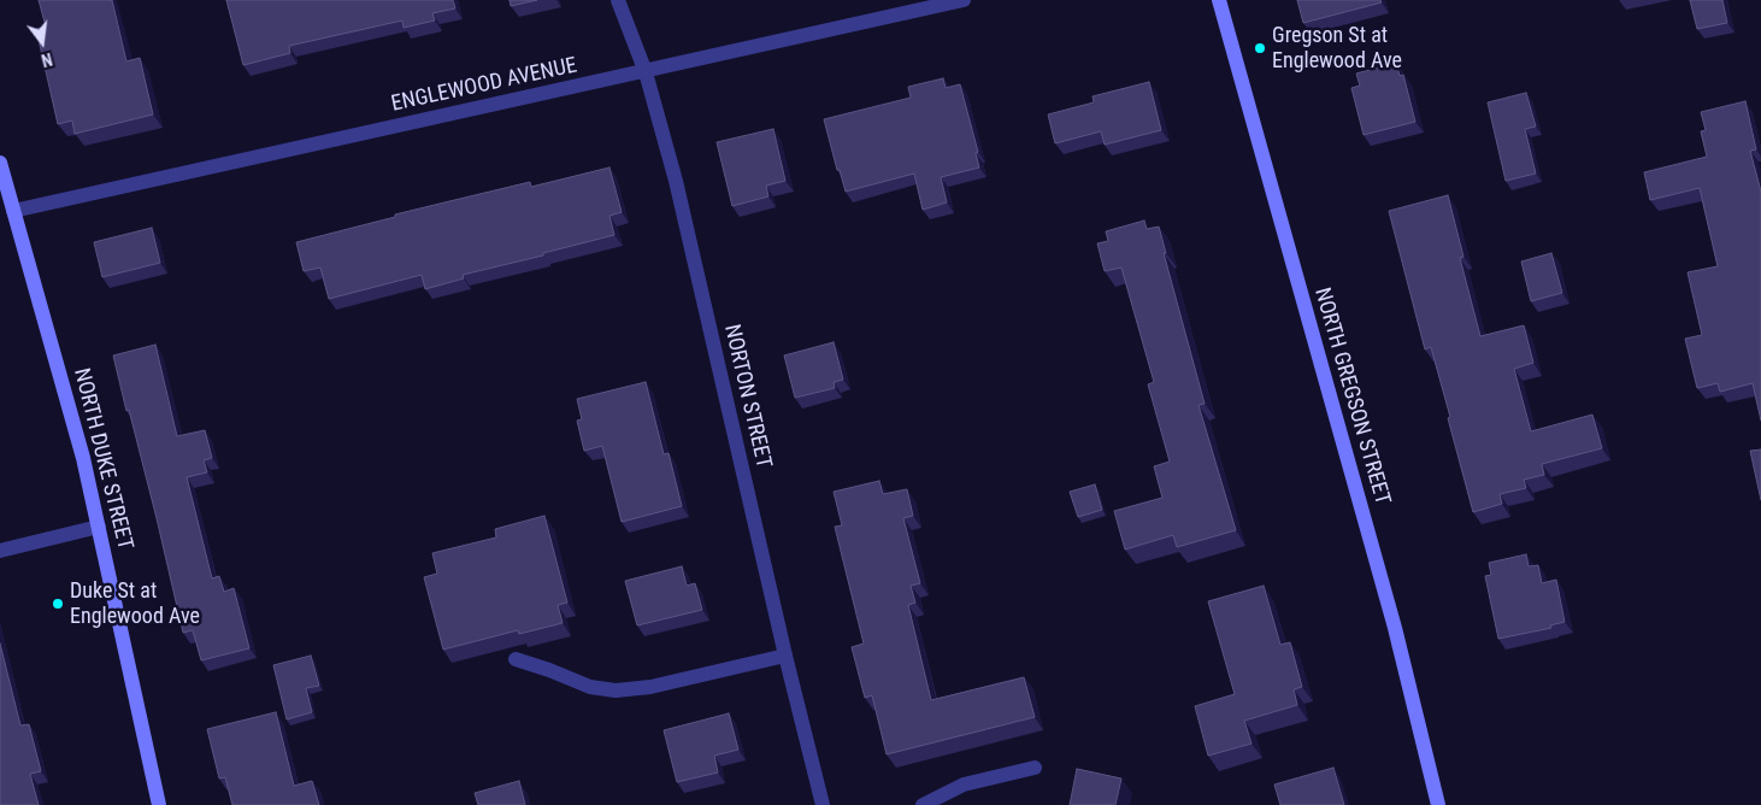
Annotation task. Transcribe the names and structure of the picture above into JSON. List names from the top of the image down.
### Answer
{
  "streets": {
    "main road": ["NORTH GREGSON STREET", "NORTH DUKE STREET"],
    "street": ["ENGLEWOOD AVENUE", "NORTON STREET"]
  },
  "crossings": [
    ["ENGLEWOOD AVENUE", "NORTON STREET"],
    ["ENGLEWOOD AVENUE", "NORTH DUKE STREET"]
  ],
  "places": ["Gregson St at Englewood Ave", "Duke St at Englewood Ave"],
  "north": "bottom"
}
